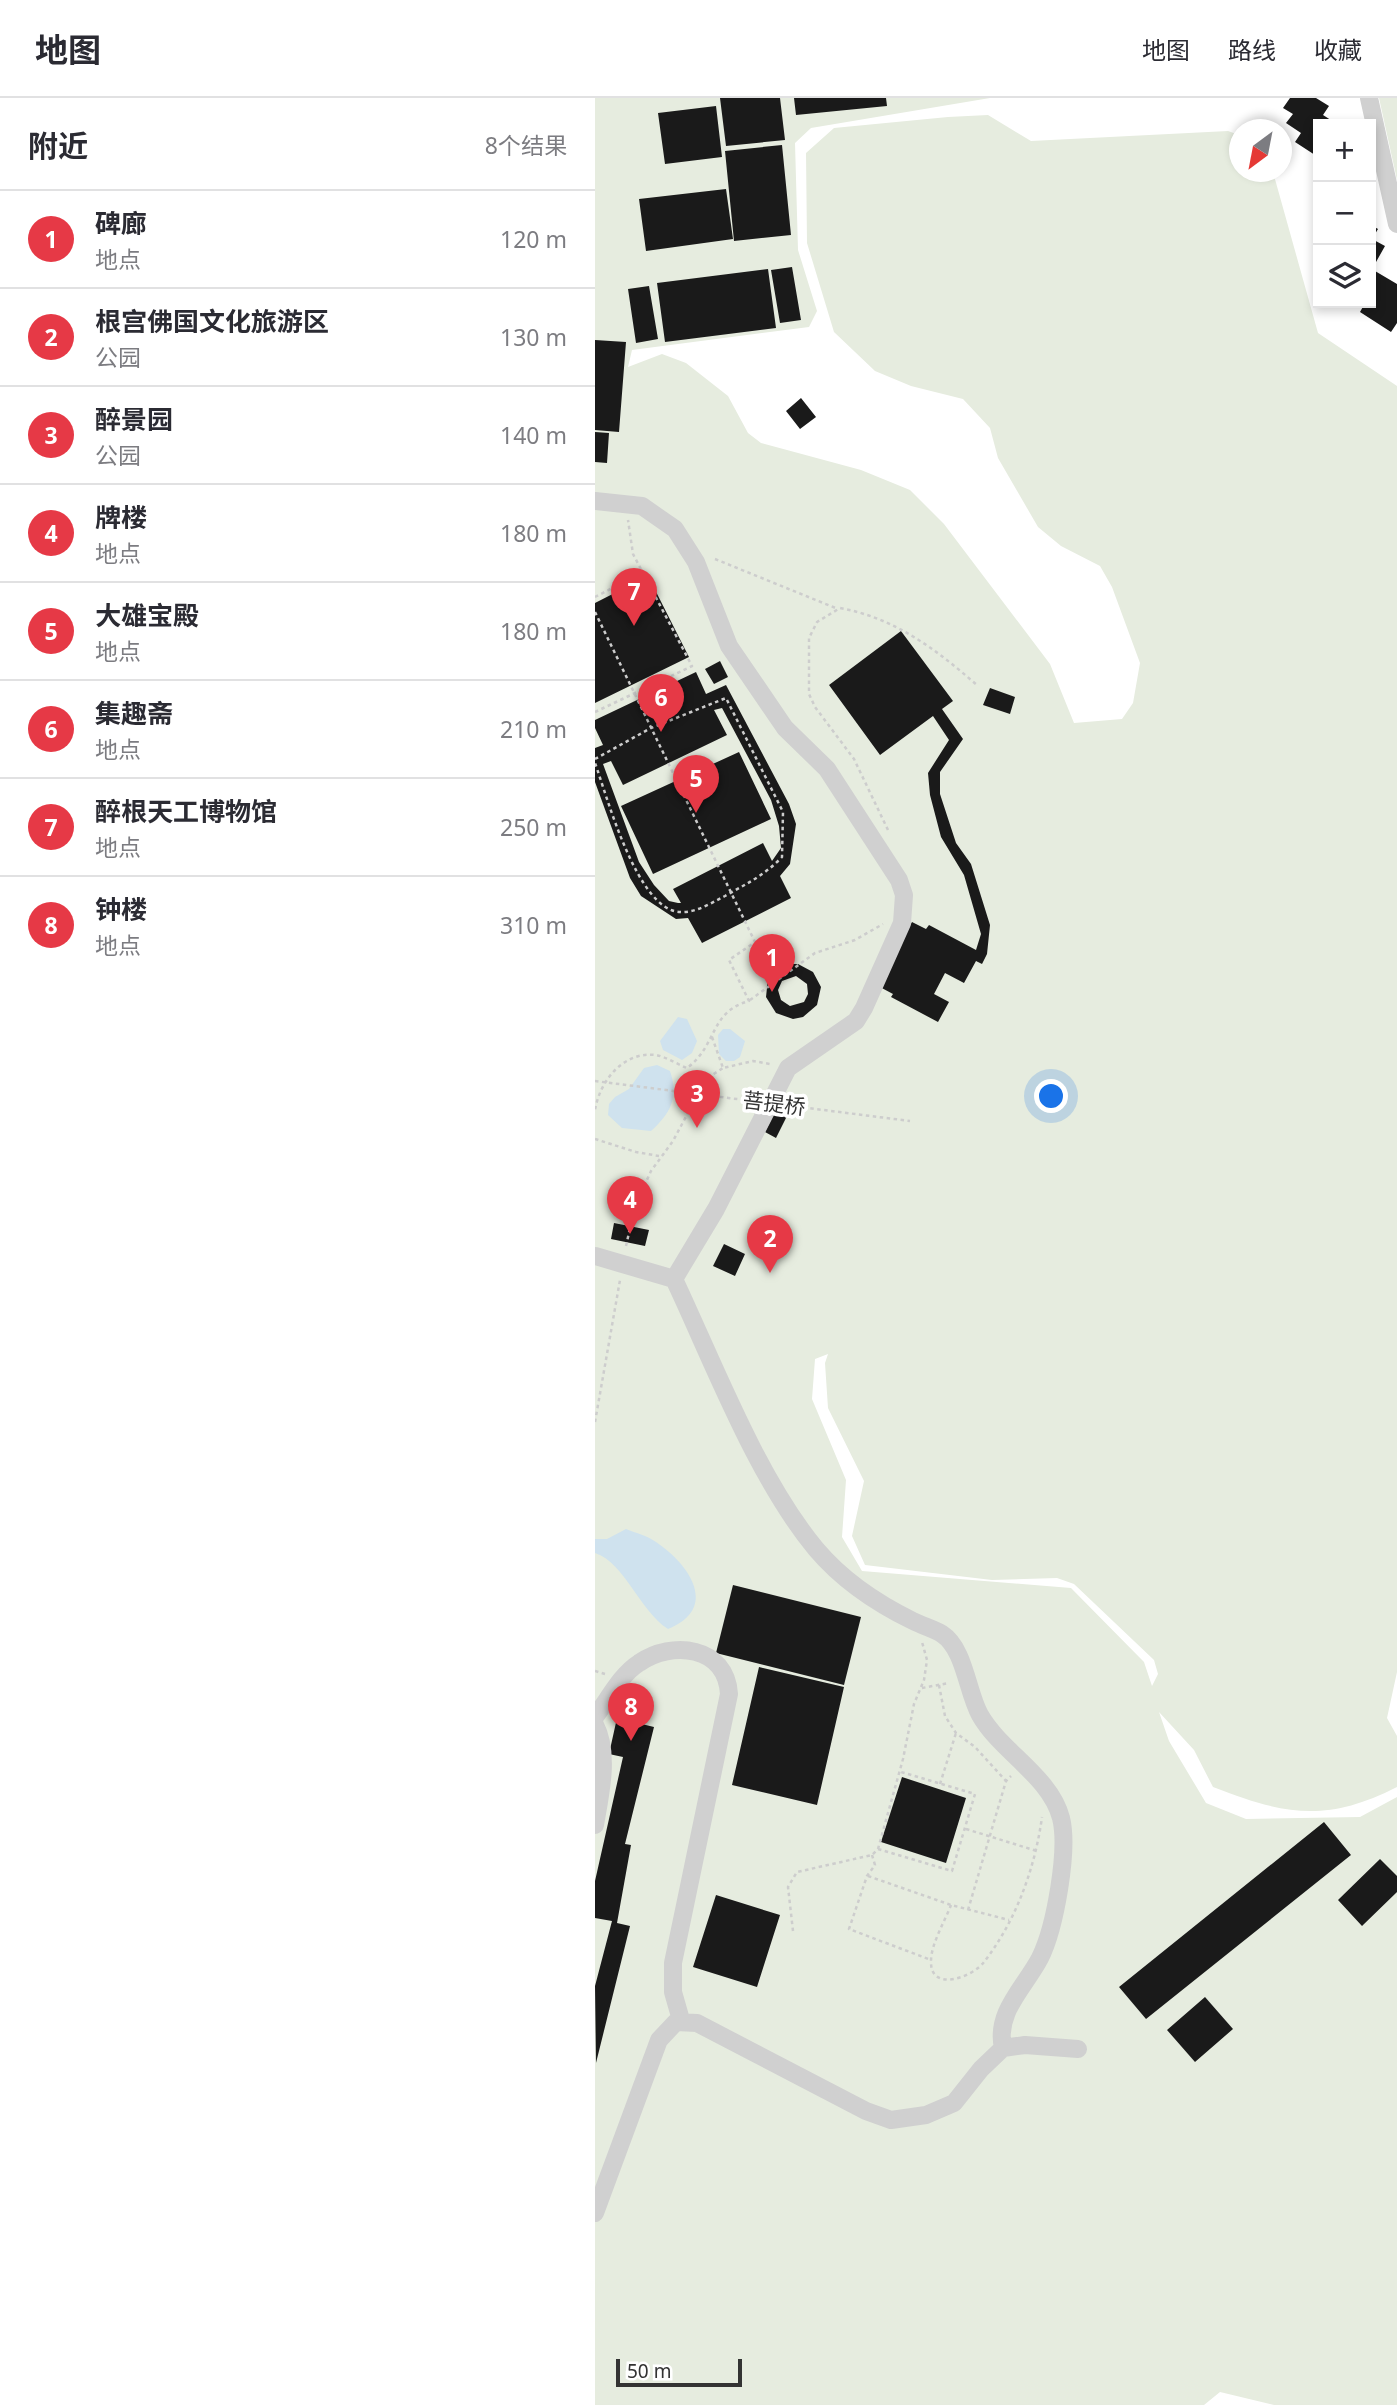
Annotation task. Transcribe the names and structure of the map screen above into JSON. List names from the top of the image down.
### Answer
{
  "streets": {
    "path": ["菩提桥"]
  },
  "scale_bar": "50 m",
  "north": "bottom left",
  "page": {
    "header": "地图",
    "nav": ["地图", "路线", "收藏"],
    "heading": ["附近", "8个结果"],
    "map_buttons": ["+", "−"],
    "list": [
      {
        "mark": "1",
        "name": "碑廊",
        "note": "地点",
        "value": "120 m"
      },
      {
        "mark": "2",
        "name": "根宫佛国文化旅游区",
        "note": "公园",
        "value": "130 m"
      },
      {
        "mark": "3",
        "name": "醉景园",
        "note": "公园",
        "value": "140 m"
      },
      {
        "mark": "4",
        "name": "牌楼",
        "note": "地点",
        "value": "180 m"
      },
      {
        "mark": "5",
        "name": "大雄宝殿",
        "note": "地点",
        "value": "180 m"
      },
      {
        "mark": "6",
        "name": "集趣斋",
        "note": "地点",
        "value": "210 m"
      },
      {
        "mark": "7",
        "name": "醉根天工博物馆",
        "note": "地点",
        "value": "250 m"
      },
      {
        "mark": "8",
        "name": "钟楼",
        "note": "地点",
        "value": "310 m"
      }
    ],
    "pins": [
      "7",
      "6",
      "5",
      "1",
      "3",
      "4",
      "2",
      "8"
    ],
    "scale": "50 m"
  }
}
